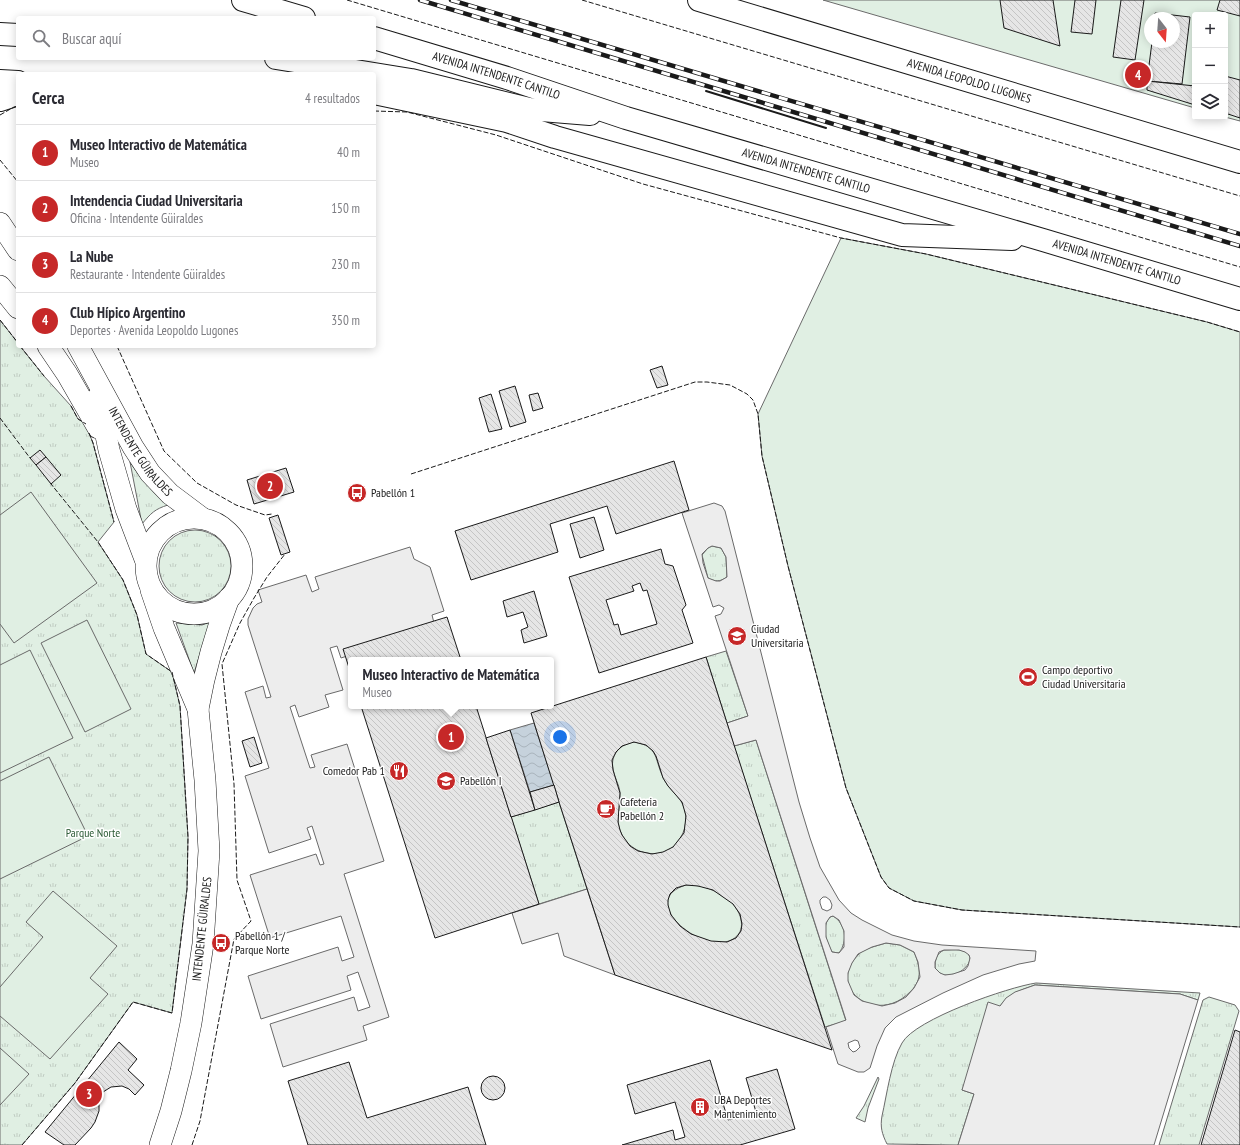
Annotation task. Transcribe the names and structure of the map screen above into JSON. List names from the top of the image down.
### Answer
{
  "streets": {
    "highway": ["AVENIDA INTENDENTE CANTILO", "AVENIDA LEOPOLDO LUGONES"],
    "main road": ["INTENDENTE GÜIRALDES"]
  },
  "parks": ["Parque Norte"],
  "places": {
    "bus stop": ["Pabellón 1", "Pabellón 1 / Parque Norte"],
    "school or university": ["Ciudad Universitaria", "Pabellón I"],
    "sports": ["Campo deportivo Ciudad Universitaria"],
    "restaurant": ["Comedor Pab 1"],
    "cafe": ["Cafeteria Pabellón 2"],
    "building": ["UBA Deportes Mantenimiento"]
  },
  "north": "bottom",
  "page": {
    "map_buttons": ["+", "−"],
    "search": "Buscar aquí",
    "pins": [
      "4",
      "2",
      "1",
      "3"
    ],
    "heading": ["Cerca", "4 resultados"],
    "list": [
      {
        "mark": "1",
        "name": "Museo Interactivo de Matemática",
        "note": "Museo",
        "value": "40 m"
      },
      {
        "mark": "2",
        "name": "Intendencia Ciudad Universitaria",
        "note": "Oficina · Intendente Güiraldes",
        "value": "150 m"
      },
      {
        "mark": "3",
        "name": "La Nube",
        "note": "Restaurante · Intendente Güiraldes",
        "value": "230 m"
      },
      {
        "mark": "4",
        "name": "Club Hípico Argentino",
        "note": "Deportes · Avenida Leopoldo Lugones",
        "value": "350 m"
      }
    ],
    "popup": ["Museo Interactivo de Matemática", "Museo"]
  }
}
